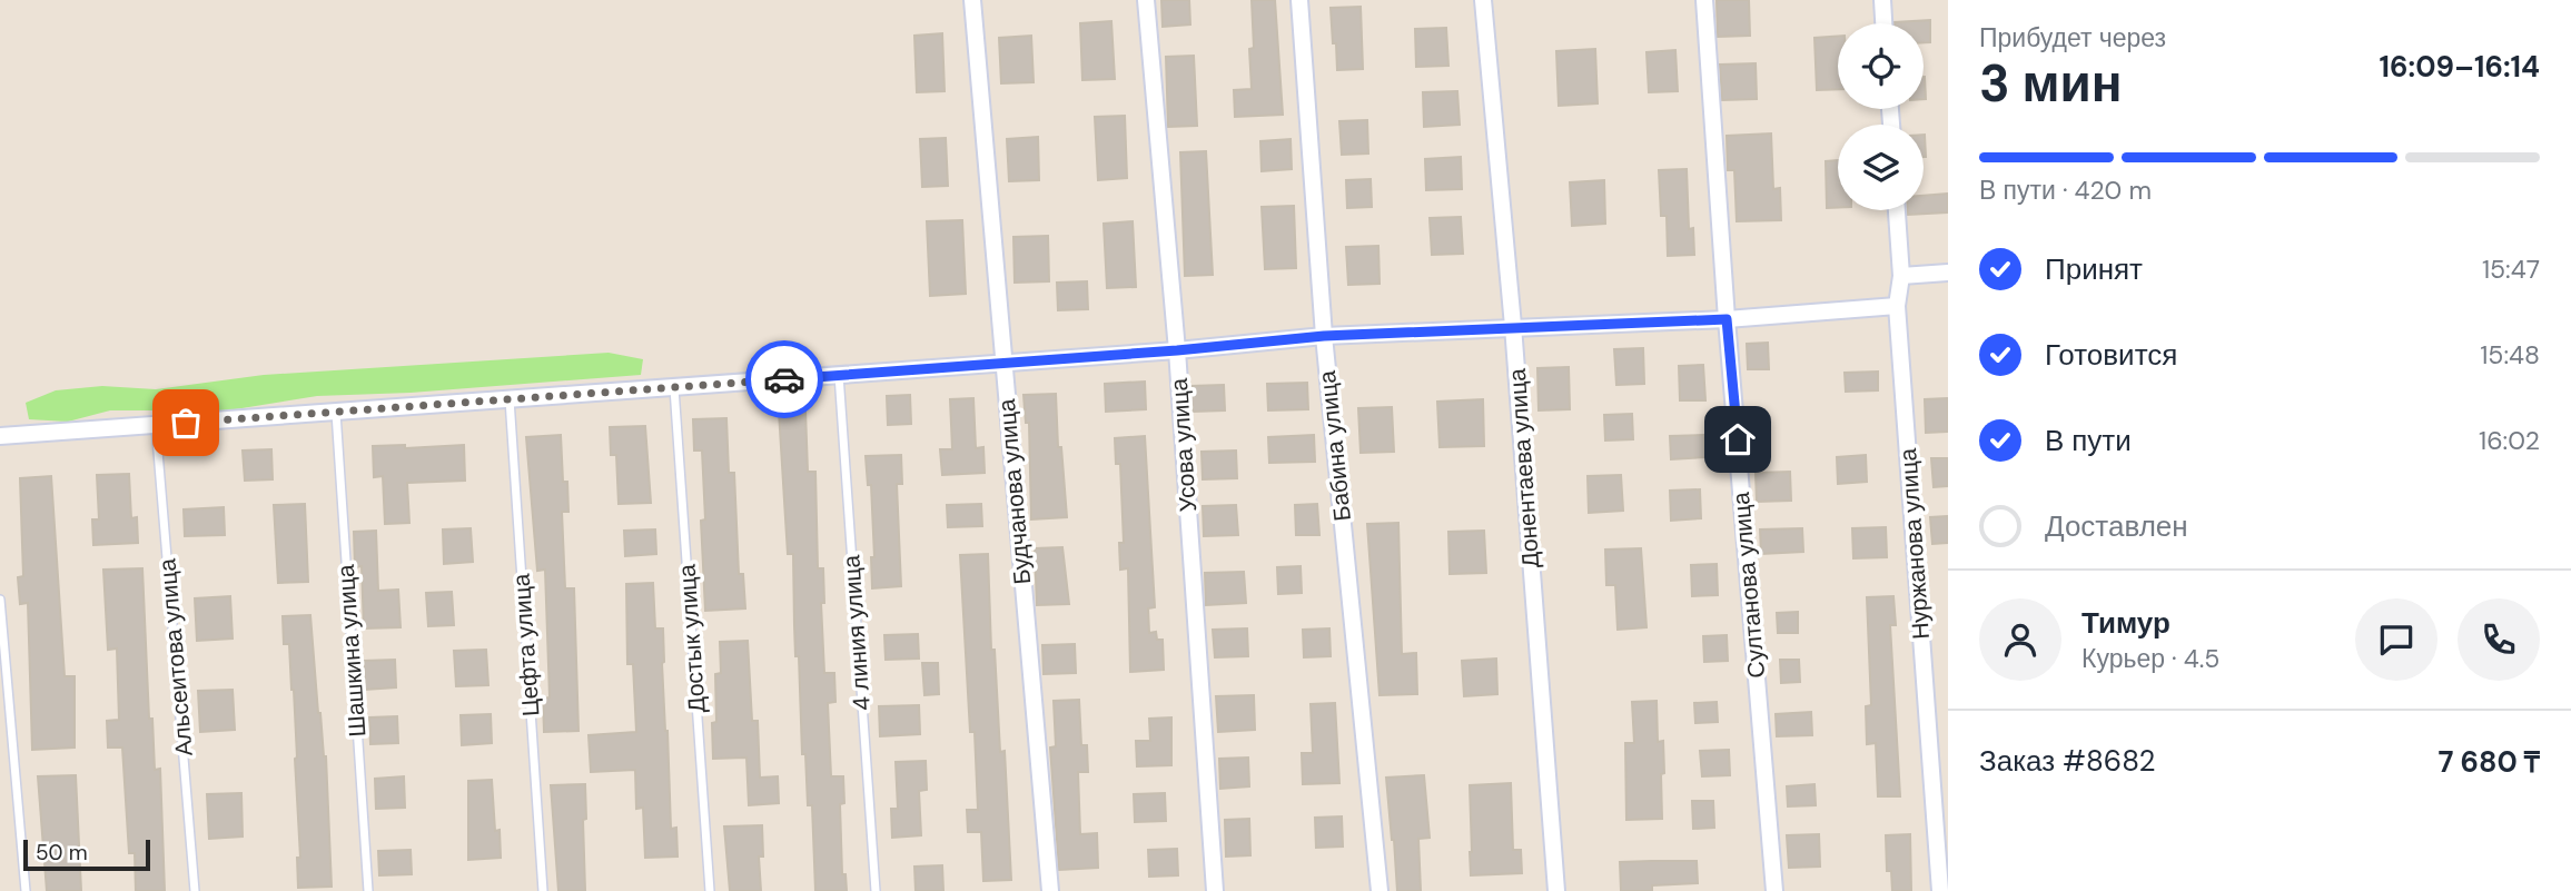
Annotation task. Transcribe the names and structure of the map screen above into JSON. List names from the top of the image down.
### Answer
{
  "streets": {
    "street": [
      "Усова улица",
      "Бабина улица",
      "Донентаева улица",
      "Будчанова улица",
      "Нуржанова улица",
      "Султанова улица"
    ],
    "lane": [
      "4 линия улица",
      "Достык улица",
      "Цефта улица",
      "Шашкина улица",
      "Альсеитова улица"
    ]
  },
  "scale_bar": "50 m",
  "page": {
    "heading": ["3 мин", "Прибудет через", "16:09–16:14"],
    "panel": [
      "Тимур",
      "Курьер · 4.5",
      "Заказ #8682",
      "7 680 ₸"
    ],
    "bar": "В пути · 420 m",
    "list": [
      ["Принят", "15:47"],
      ["Готовится", "15:48"],
      ["В пути", "16:02"],
      "Доставлен"
    ],
    "scale": "50 m"
  }
}
